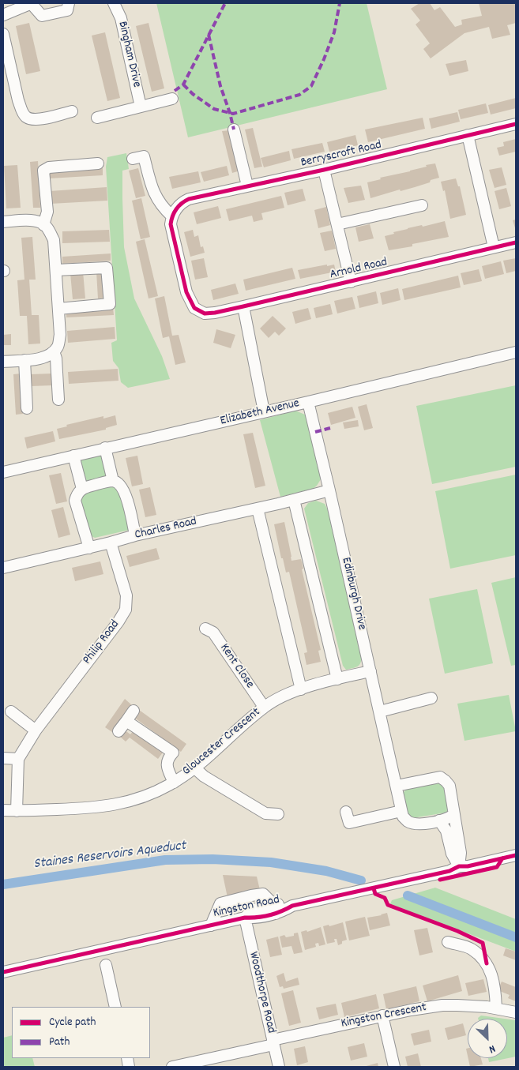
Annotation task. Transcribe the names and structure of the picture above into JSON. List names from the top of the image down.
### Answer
{
  "streets": {
    "street": [
      "Bingham Drive",
      "Berryscroft Road",
      "Arnold Road",
      "Elizabeth Avenue",
      "Charles Road",
      "Edinburgh Drive",
      "Philip Road",
      "Kent Close",
      "Gloucester Crescent",
      "Kingston Road",
      "Woodthorpe Road",
      "Kingston Crescent"
    ]
  },
  "crossings": [
    ["Berryscroft Road", "Arnold Road"],
    ["Elizabeth Avenue", "Edinburgh Drive"],
    ["Charles Road", "Edinburgh Drive"],
    ["Charles Road", "Philip Road"],
    ["Edinburgh Drive", "Gloucester Crescent"],
    ["Philip Road", "Gloucester Crescent"],
    ["Kent Close", "Gloucester Crescent"],
    ["Kingston Road", "Woodthorpe Road"],
    ["Woodthorpe Road", "Kingston Crescent"]
  ],
  "water": ["Staines Reservoirs Aqueduct"],
  "legend": ["Cycle path", "Path"],
  "north": "bottom right"
}
